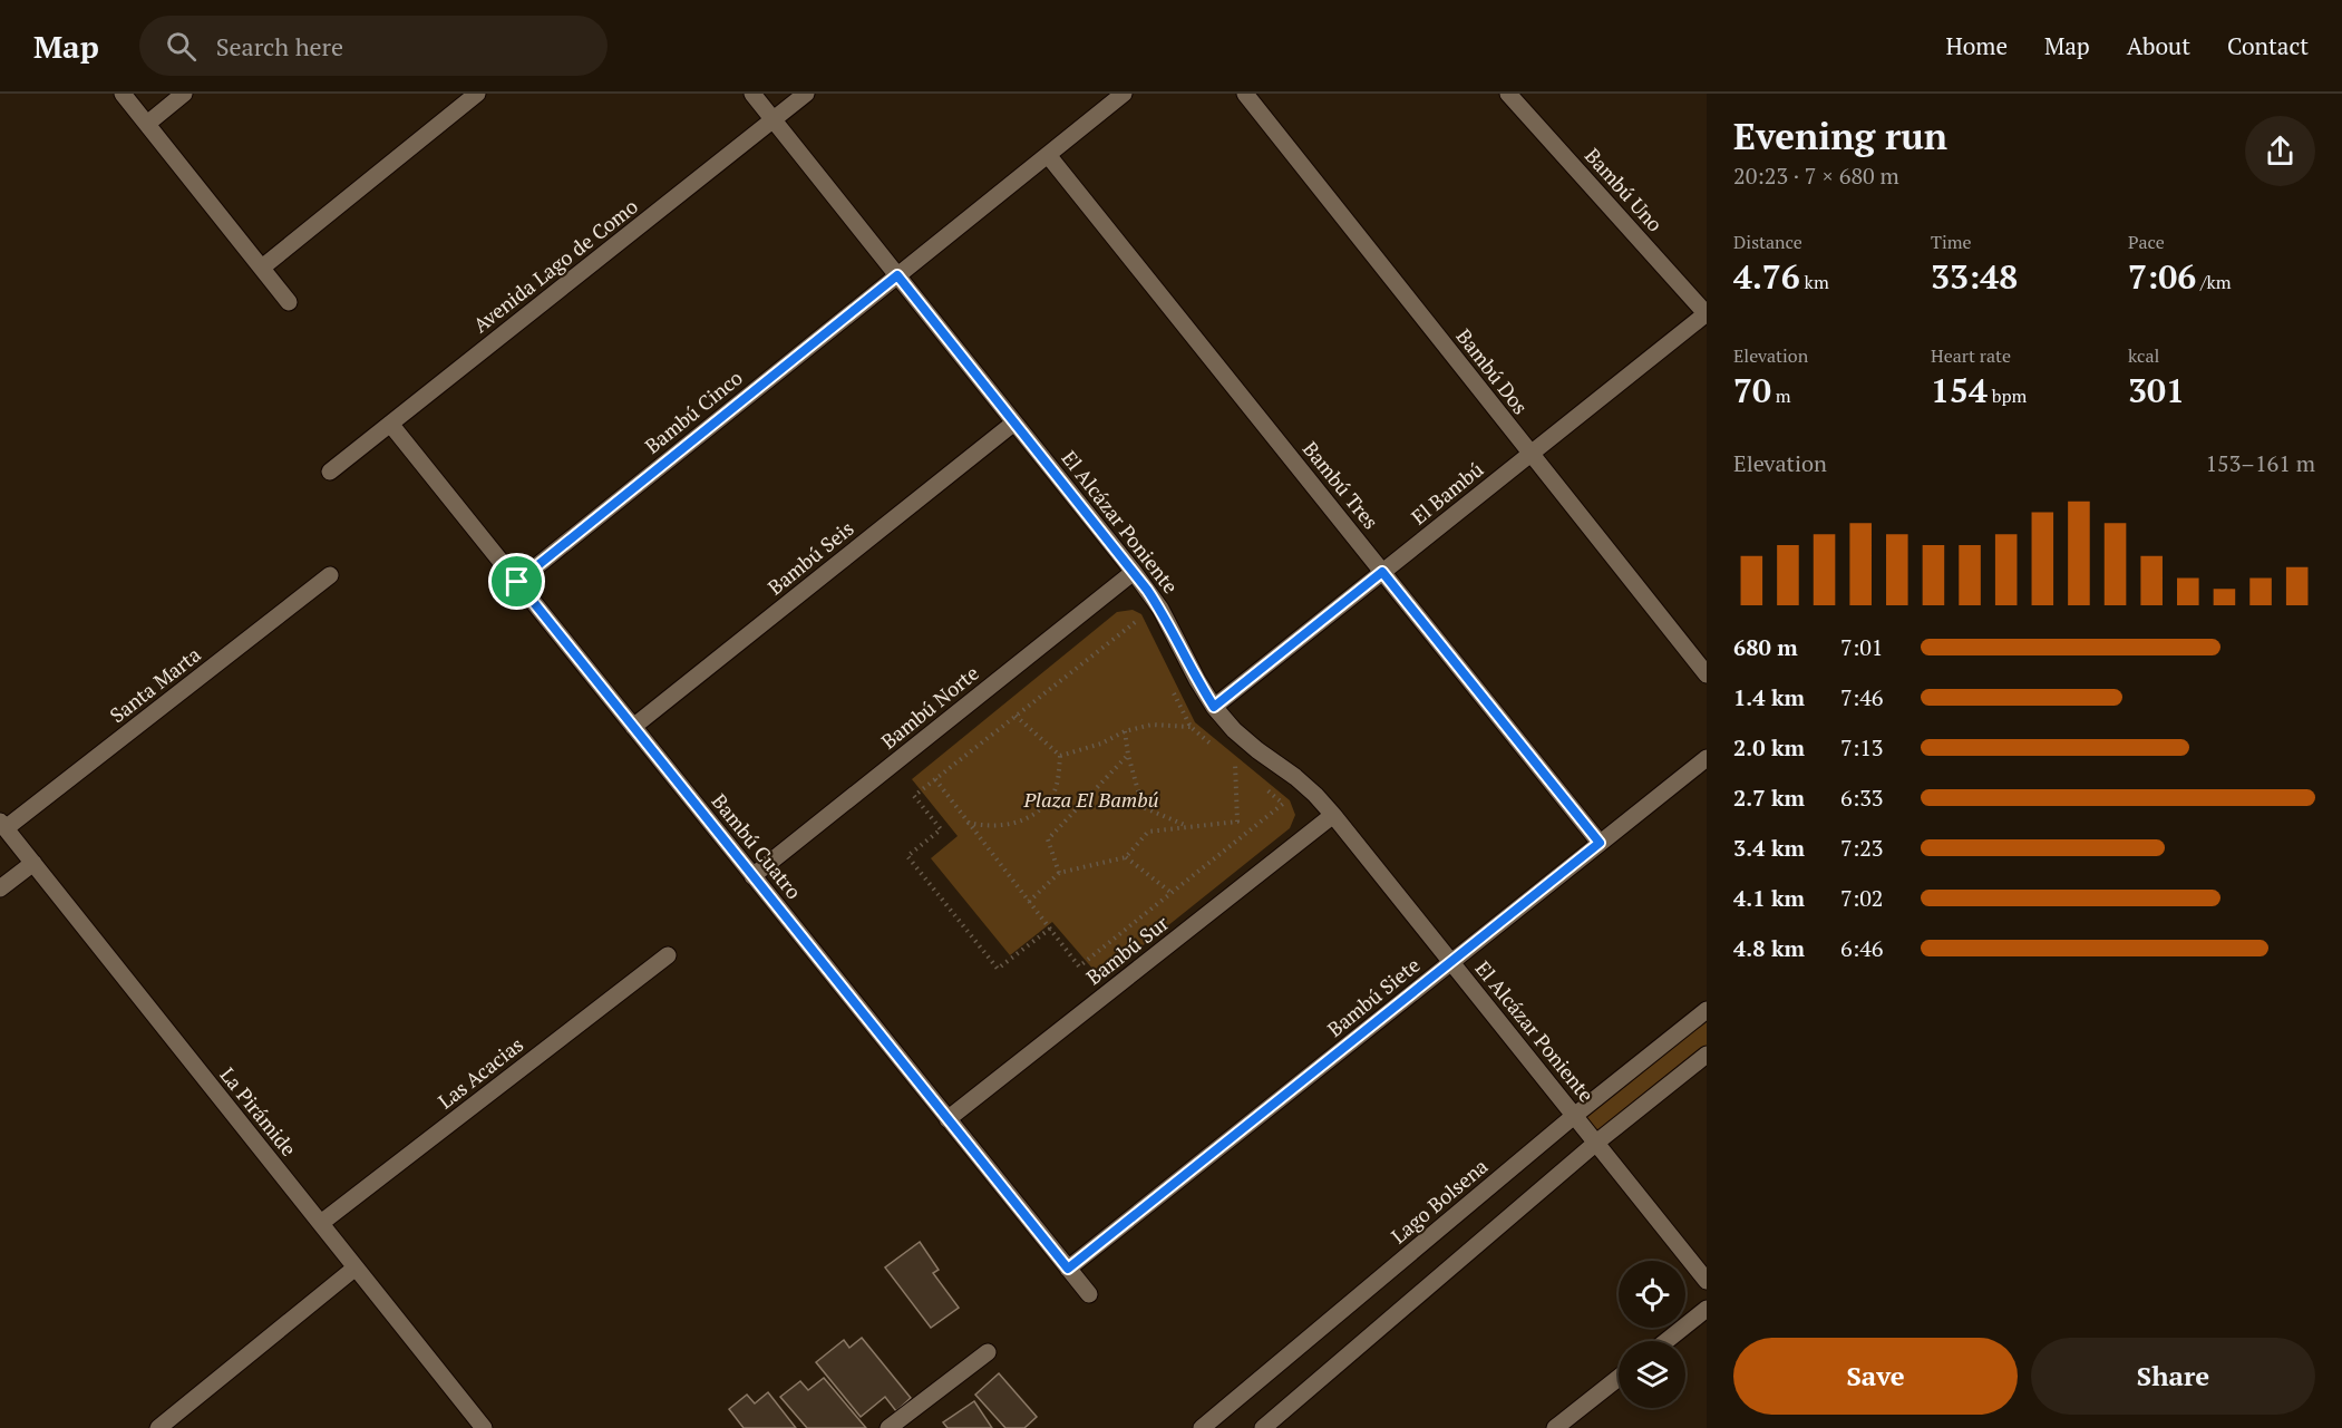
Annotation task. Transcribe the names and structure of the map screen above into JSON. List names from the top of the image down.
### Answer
{
  "streets": {
    "street": [
      "Bambú Uno",
      "Avenida Lago de Como",
      "Bambú Dos",
      "Bambú Cinco",
      "Bambú Tres",
      "El Bambú",
      "El Alcázar Poniente",
      "Bambú Seis",
      "Santa Marta",
      "Bambú Norte",
      "Bambú Cuatro",
      "Bambú Sur",
      "Bambú Siete",
      "Las Acacias",
      "La Pirámide",
      "Lago Bolsena"
    ]
  },
  "crossings": [
    ["Bambú Uno", "El Bambú"],
    ["Avenida Lago de Como", "El Alcázar Poniente"],
    ["Avenida Lago de Como", "Bambú Cuatro"],
    ["Bambú Dos", "El Bambú"],
    ["Bambú Cinco", "Bambú Tres"],
    ["Bambú Cinco", "El Alcázar Poniente"],
    ["Bambú Cinco", "Bambú Cuatro"],
    ["Bambú Tres", "El Bambú"],
    ["Bambú Tres", "Bambú Siete"],
    ["El Bambú", "El Alcázar Poniente"],
    ["El Alcázar Poniente", "Bambú Seis"],
    ["El Alcázar Poniente", "Bambú Norte"],
    ["El Alcázar Poniente", "Bambú Sur"],
    ["El Alcázar Poniente", "Bambú Siete"],
    ["El Alcázar Poniente", "Lago Bolsena"],
    ["Bambú Seis", "Bambú Cuatro"],
    ["Santa Marta", "La Pirámide"],
    ["Bambú Norte", "Bambú Cuatro"],
    ["Bambú Cuatro", "Bambú Sur"],
    ["Bambú Cuatro", "Bambú Siete"],
    ["Las Acacias", "La Pirámide"]
  ],
  "parks": ["Plaza El Bambú"],
  "page": {
    "header": "Map",
    "search": "Search here",
    "nav": [
      "Home",
      "Map",
      "About",
      "Contact"
    ],
    "heading": ["Evening run", "20:23 · 7 × 680 m"],
    "stats": [
      ["Distance", "4.76 km"],
      ["Time", "33:48"],
      ["Pace", "7:06 /km"],
      ["Elevation", "70 m"],
      ["Heart rate", "154 bpm"],
      ["kcal", "301"]
    ],
    "chart": ["Elevation", "153–161 m"],
    "list": [
      {
        "name": "680 m",
        "note": "7:01"
      },
      {
        "name": "1.4 km",
        "note": "7:46"
      },
      {
        "name": "2.0 km",
        "note": "7:13"
      },
      {
        "name": "2.7 km",
        "note": "6:33"
      },
      {
        "name": "3.4 km",
        "note": "7:23"
      },
      {
        "name": "4.1 km",
        "note": "7:02"
      },
      {
        "name": "4.8 km",
        "note": "6:46"
      }
    ],
    "buttons": ["Save", "Share"]
  }
}
